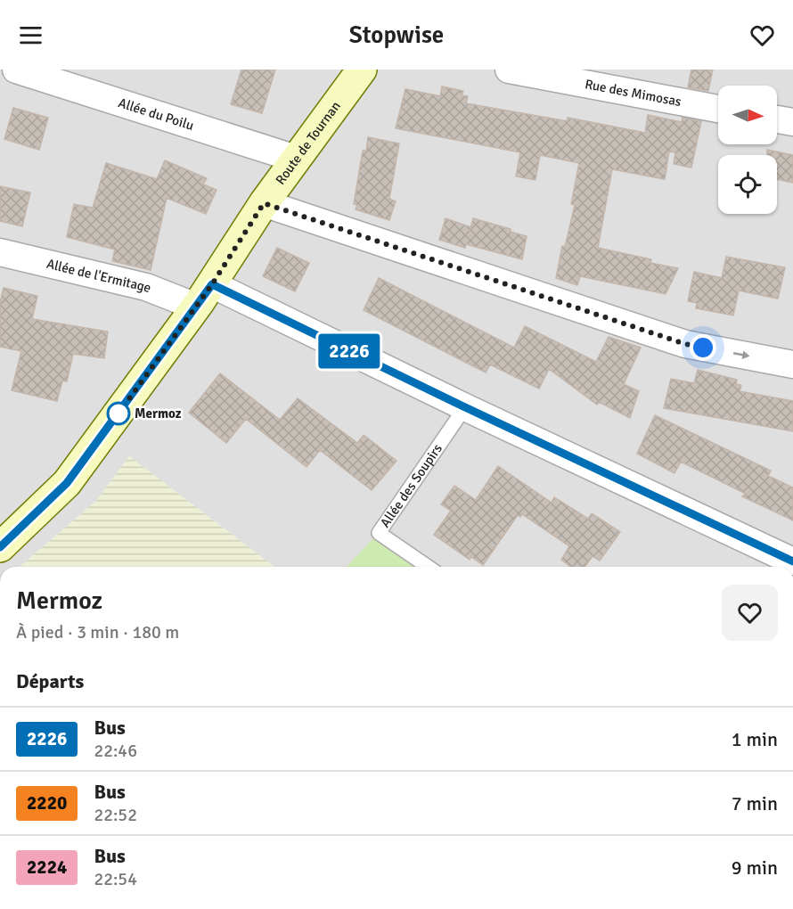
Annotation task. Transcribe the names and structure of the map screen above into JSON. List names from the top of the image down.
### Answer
{
  "streets": {
    "main road": ["Route de Tournan"],
    "street": ["Rue des Mimosas", "Allée du Poilu", "Allée de l'Ermitage"],
    "lane": ["Allée des Soupirs"]
  },
  "crossings": [
    ["Allée du Poilu", "Route de Tournan"],
    ["Route de Tournan", "Allée de l'Ermitage"],
    ["Allée de l'Ermitage", "Allée des Soupirs"]
  ],
  "places": ["Mermoz"],
  "lines": ["bus line 2226"],
  "north": "right",
  "page": {
    "header": "Stopwise",
    "on_map": "2226",
    "heading": [
      ["Mermoz", "À pied · 3 min · 180 m"],
      "Départs"
    ],
    "list": [
      {
        "mark": "2226",
        "name": "Bus",
        "note": "22:46",
        "value": "1 min"
      },
      {
        "mark": "2220",
        "name": "Bus",
        "note": "22:52",
        "value": "7 min"
      },
      {
        "mark": "2224",
        "name": "Bus",
        "note": "22:54",
        "value": "9 min"
      }
    ]
  }
}
